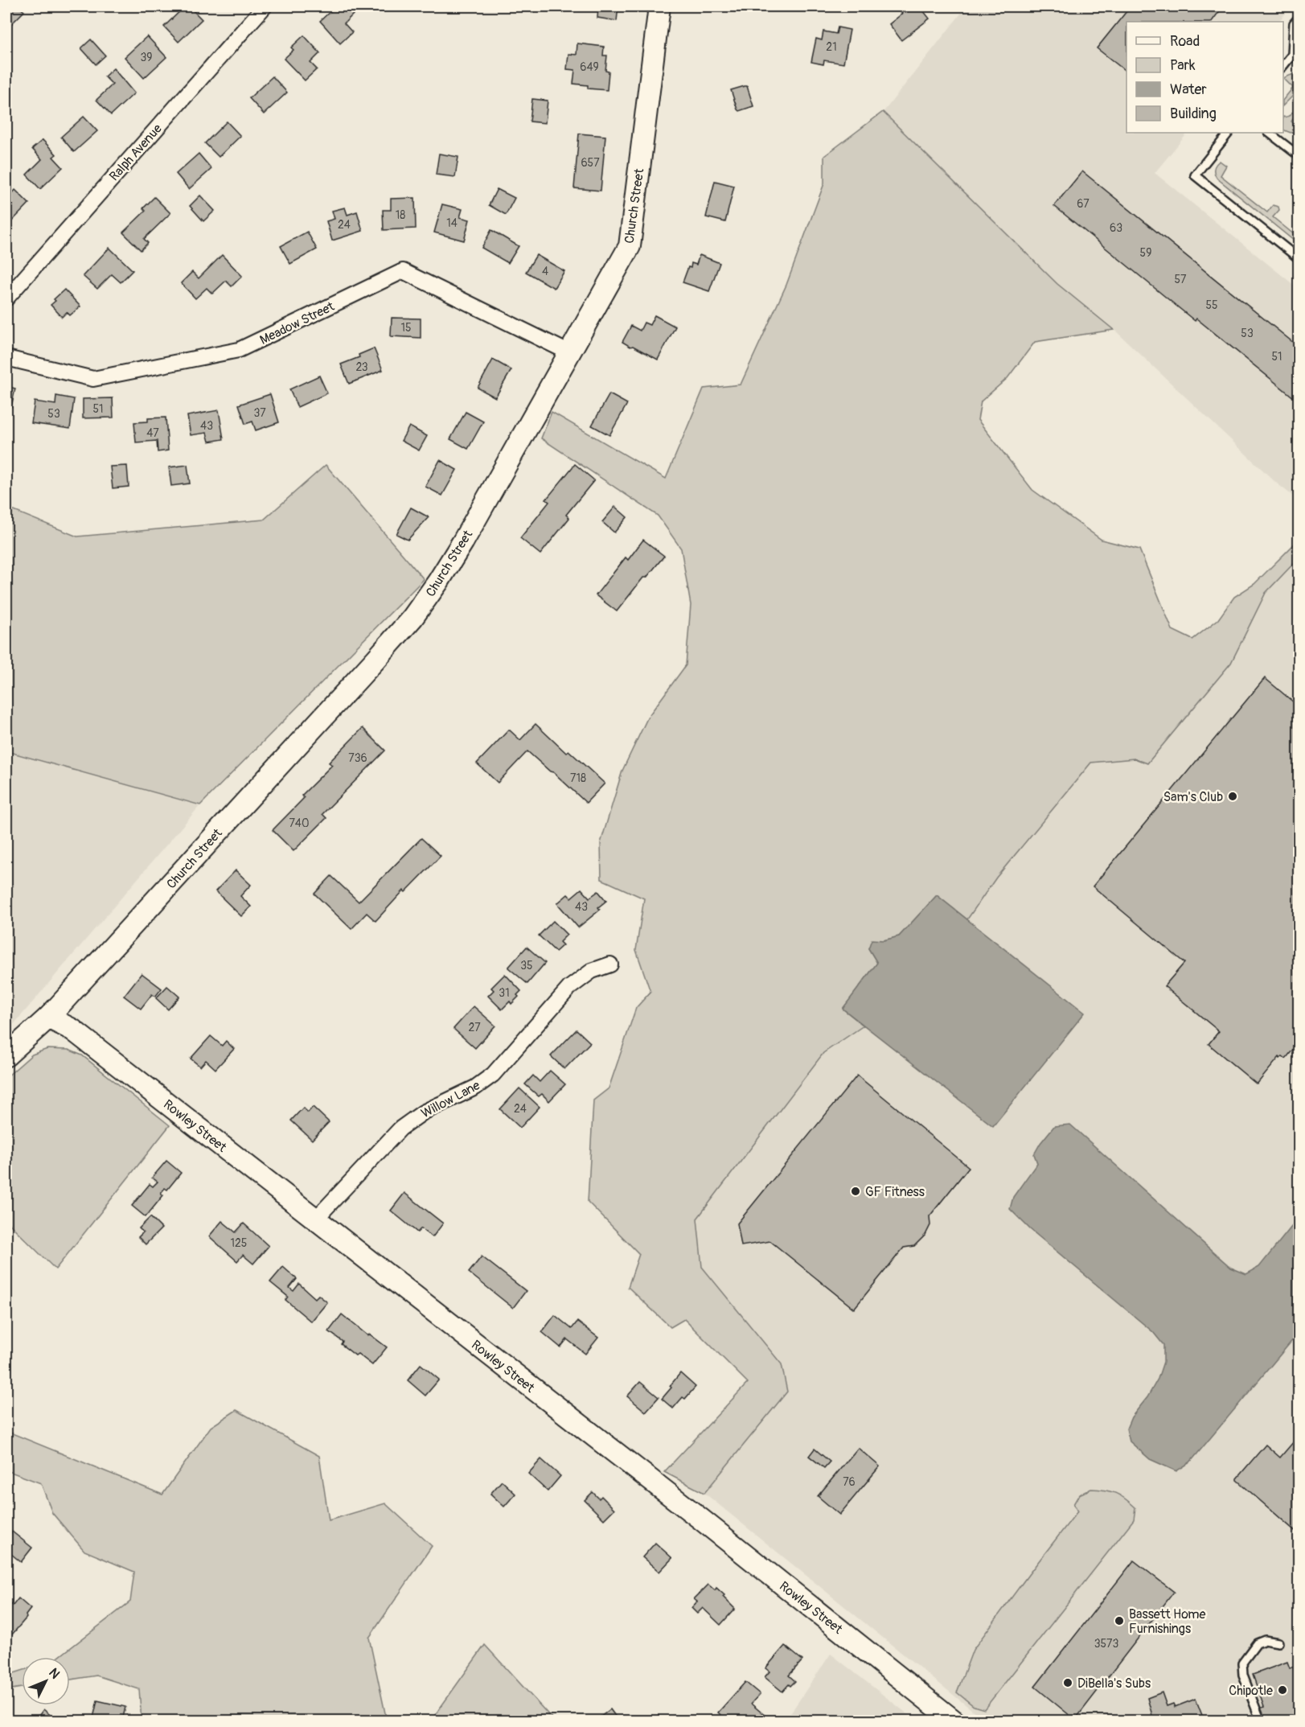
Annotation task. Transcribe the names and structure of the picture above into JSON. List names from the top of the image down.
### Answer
{
  "streets": {
    "street": [
      "Ralph Avenue",
      "Church Street",
      "Meadow Street",
      "Willow Lane",
      "Rowley Street"
    ]
  },
  "crossings": [
    ["Church Street", "Meadow Street"],
    ["Church Street", "Rowley Street"],
    ["Willow Lane", "Rowley Street"]
  ],
  "places": [
    "Sam's Club",
    "GF Fitness",
    "Bassett Home Furnishings",
    "DiBella's Subs",
    "Chipotle"
  ],
  "house_numbers": [
    "21",
    "39",
    "649",
    "657",
    "67",
    "18",
    "14",
    "24",
    "63",
    "59",
    "4",
    "57",
    "55",
    "15",
    "53",
    "51",
    "23",
    "51",
    "37",
    "53",
    "43",
    "47",
    "736",
    "718",
    "740",
    "43",
    "35",
    "31",
    "27",
    "24",
    "125",
    "76",
    "3573"
  ],
  "legend": [
    "Road",
    "Park",
    "Water",
    "Building"
  ],
  "north": "top right"
}
